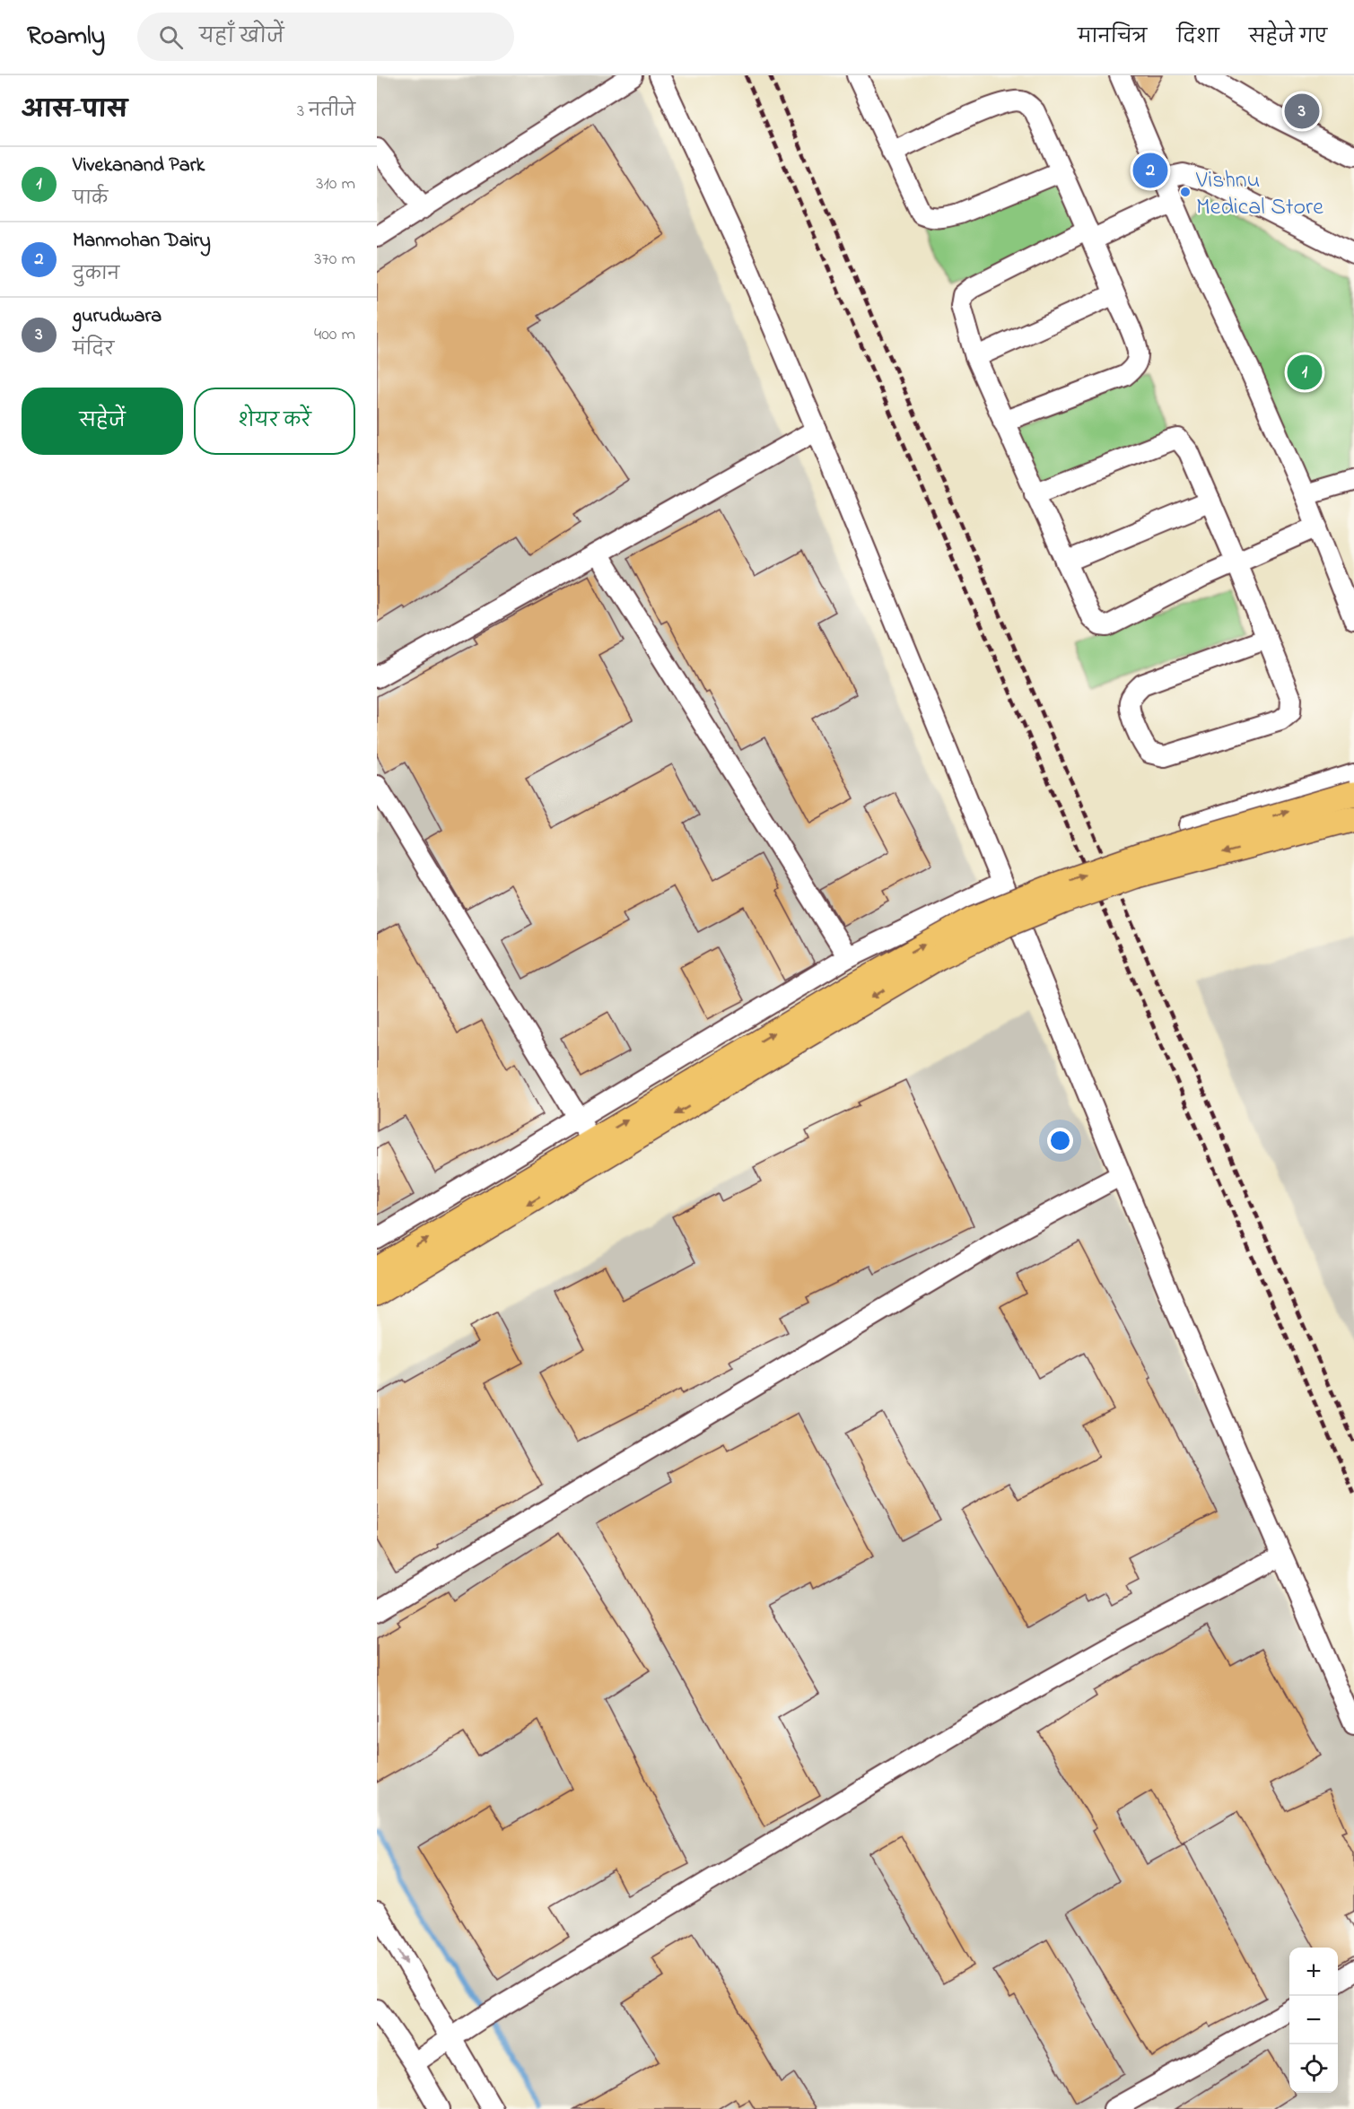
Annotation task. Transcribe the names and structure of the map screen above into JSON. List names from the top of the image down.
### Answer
{
  "places": ["Vishnu Medical Store"],
  "page": {
    "header": "Roamly",
    "search": "यहाँ खोजें",
    "nav": ["मानचित्र", "दिशा", "सहेजे गए"],
    "heading": ["आस-पास", "3 नतीजे"],
    "pins": ["3", "2", "1"],
    "list": [
      {
        "mark": "1",
        "name": "Vivekanand Park",
        "note": "पार्क",
        "value": "310 m"
      },
      {
        "mark": "2",
        "name": "Manmohan Dairy",
        "note": "दुकान",
        "value": "370 m"
      },
      {
        "mark": "3",
        "name": "gurudwara",
        "note": "मंदिर",
        "value": "400 m"
      }
    ],
    "buttons": ["सहेजें", "शेयर करें"],
    "map_buttons": ["+", "−"]
  }
}
